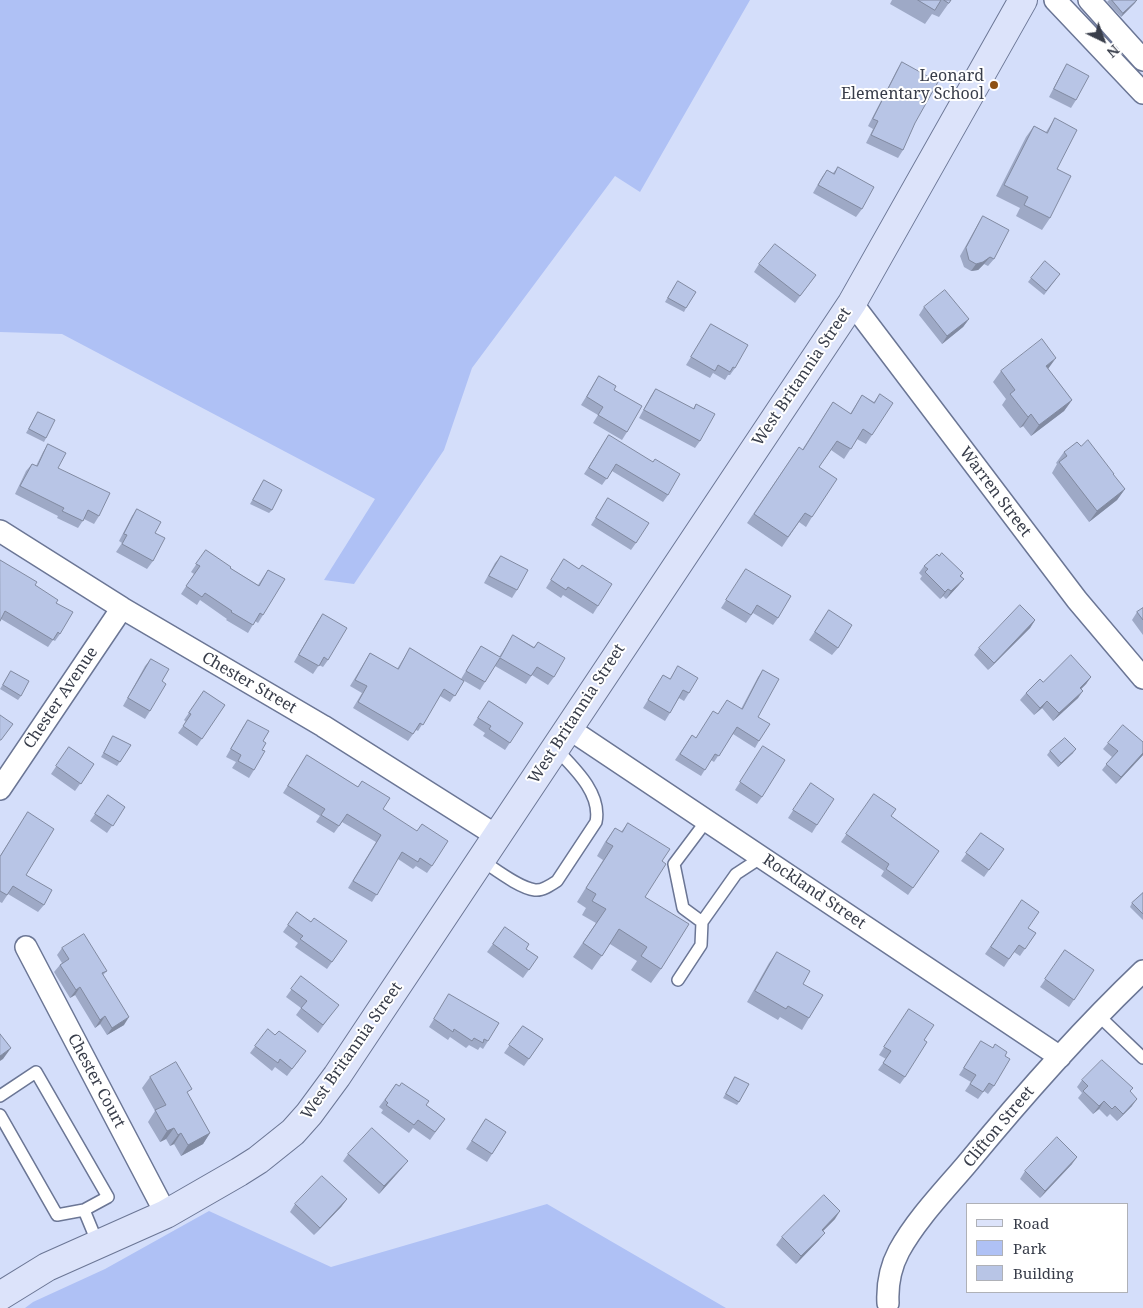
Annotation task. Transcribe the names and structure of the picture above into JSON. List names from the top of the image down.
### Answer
{
  "streets": {
    "street": [
      "West Britannia Street",
      "Warren Street",
      "Chester Street",
      "Chester Avenue",
      "Rockland Street",
      "Chester Court",
      "Clifton Street"
    ]
  },
  "crossings": [
    ["West Britannia Street", "Warren Street"],
    ["West Britannia Street", "Chester Street"],
    ["West Britannia Street", "Rockland Street"],
    ["West Britannia Street", "Chester Court"],
    ["Chester Street", "Chester Avenue"],
    ["Rockland Street", "Clifton Street"]
  ],
  "places": ["Leonard Elementary School"],
  "legend": ["Road", "Park", "Building"],
  "north": "bottom right"
}
